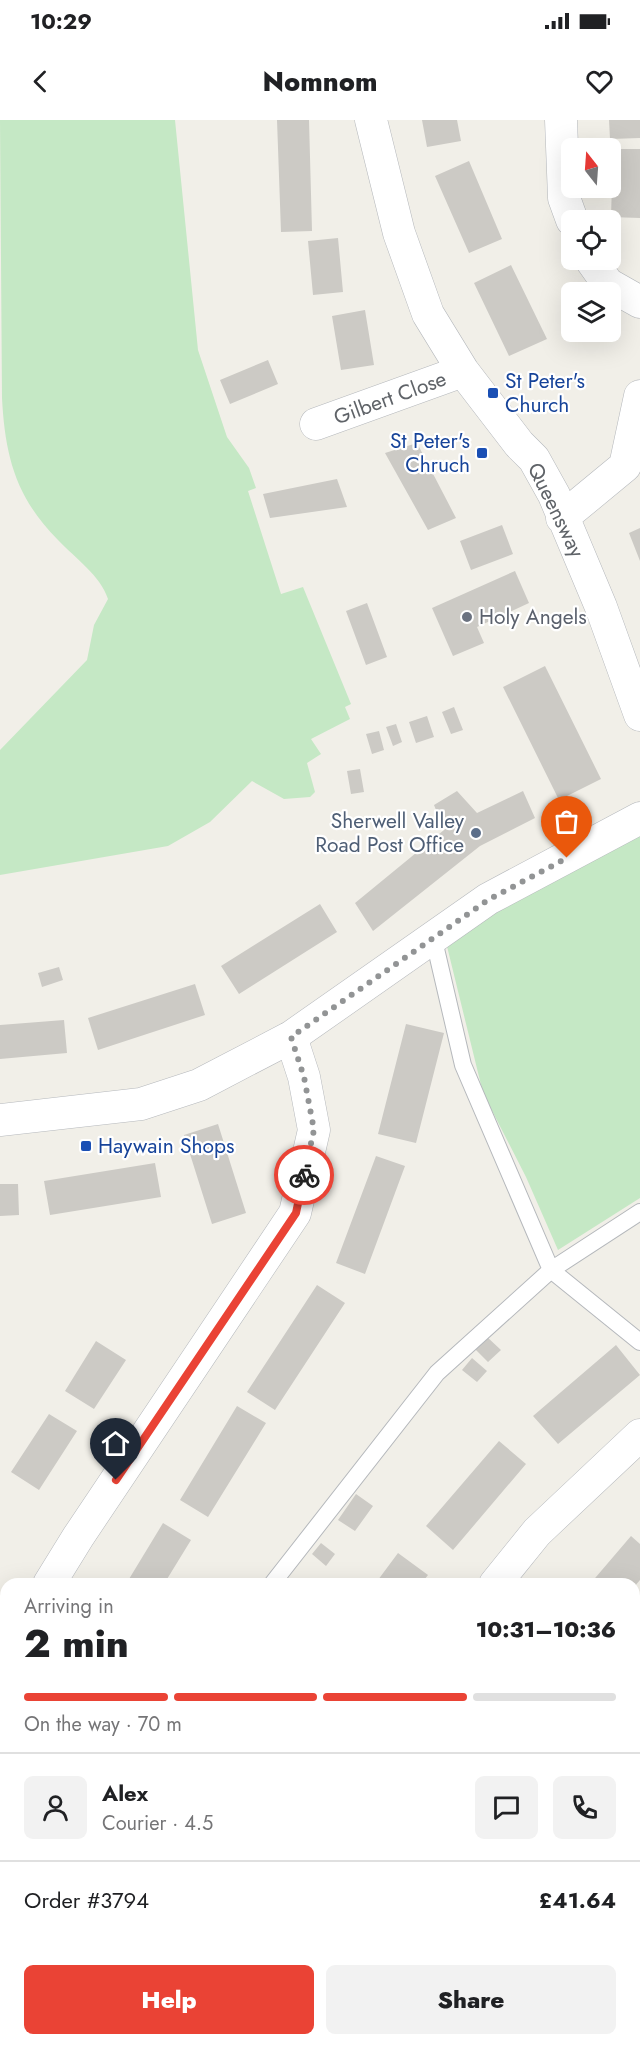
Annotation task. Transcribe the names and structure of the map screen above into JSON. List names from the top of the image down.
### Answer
{
  "streets": {
    "street": ["Gilbert Close", "Queensway"]
  },
  "crossings": [
    ["Gilbert Close", "Queensway"]
  ],
  "places": {
    "transit": ["St Peter's Church", "St Peter's Chruch", "Haywain Shops"],
    "other": ["Holy Angels", "Sherwell Valley Road Post Office"]
  },
  "north": "top",
  "page": {
    "status": "10:29",
    "header": "Nomnom",
    "heading": ["2 min", "Arriving in", "10:31–10:36"],
    "panel": [
      "Alex",
      "Courier · 4.5",
      "Order #3794",
      "£41.64"
    ],
    "bar": "On the way · 70 m",
    "buttons": ["Help", "Share"]
  }
}
